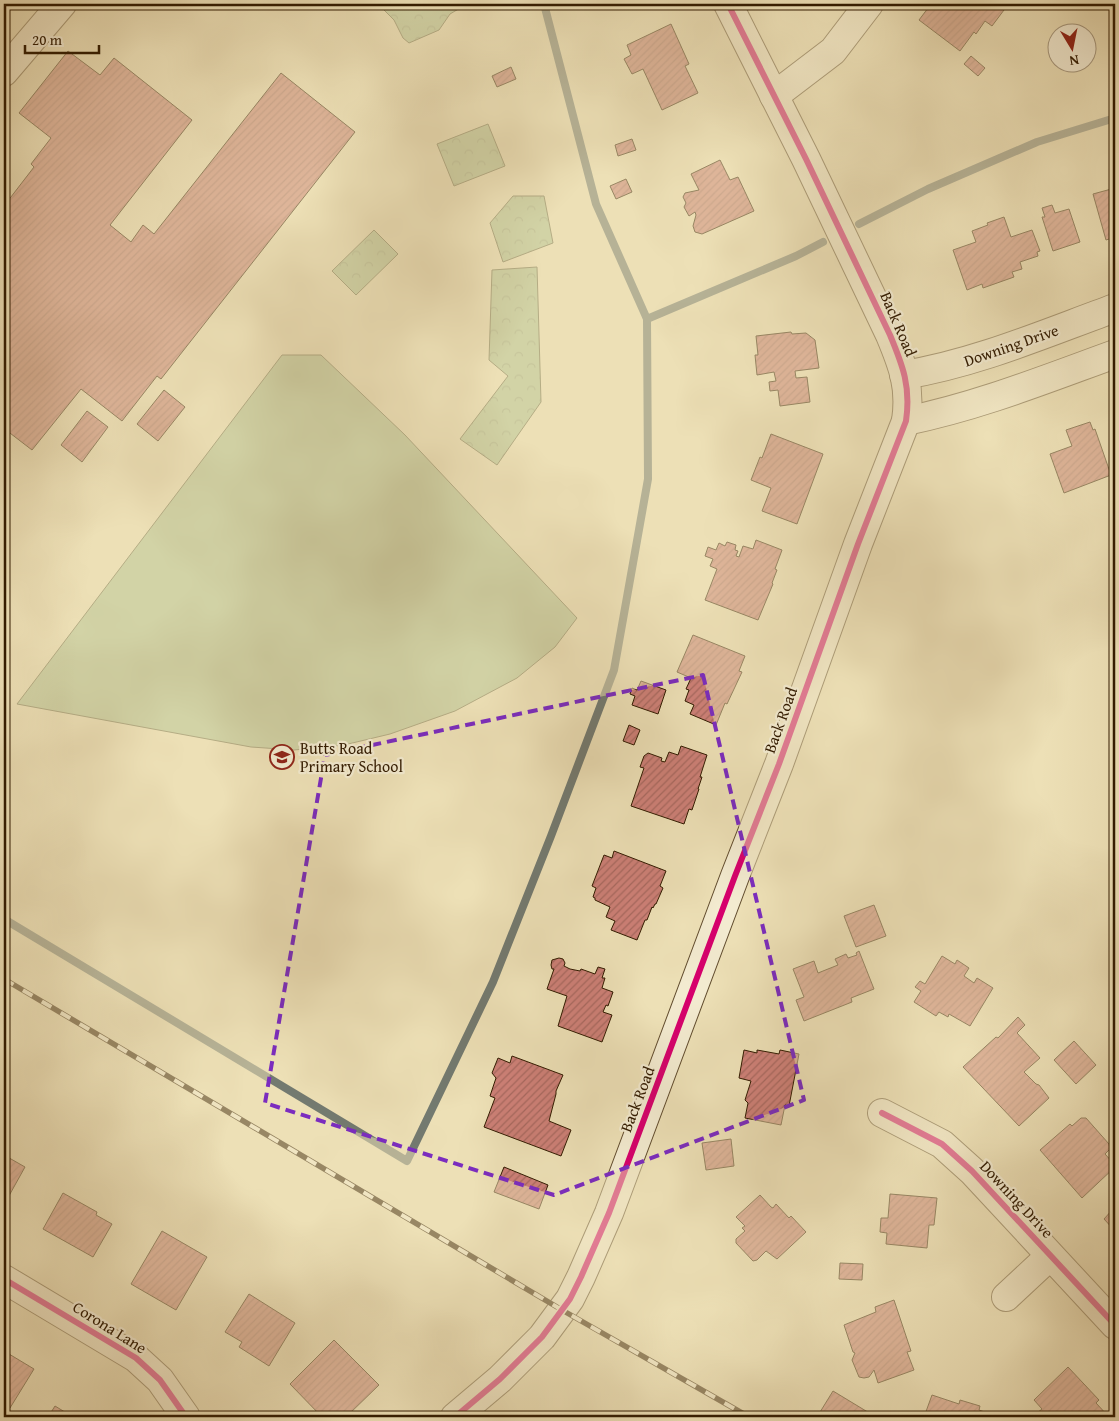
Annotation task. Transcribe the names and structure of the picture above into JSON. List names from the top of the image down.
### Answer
{
  "streets": {
    "street": ["Back Road", "Downing Drive", "Corona Lane"]
  },
  "crossings": [
    ["Back Road", "Downing Drive"]
  ],
  "places": {
    "school or university": ["Butts Road Primary School"]
  },
  "scale_bar": "20 m",
  "north": "bottom"
}
